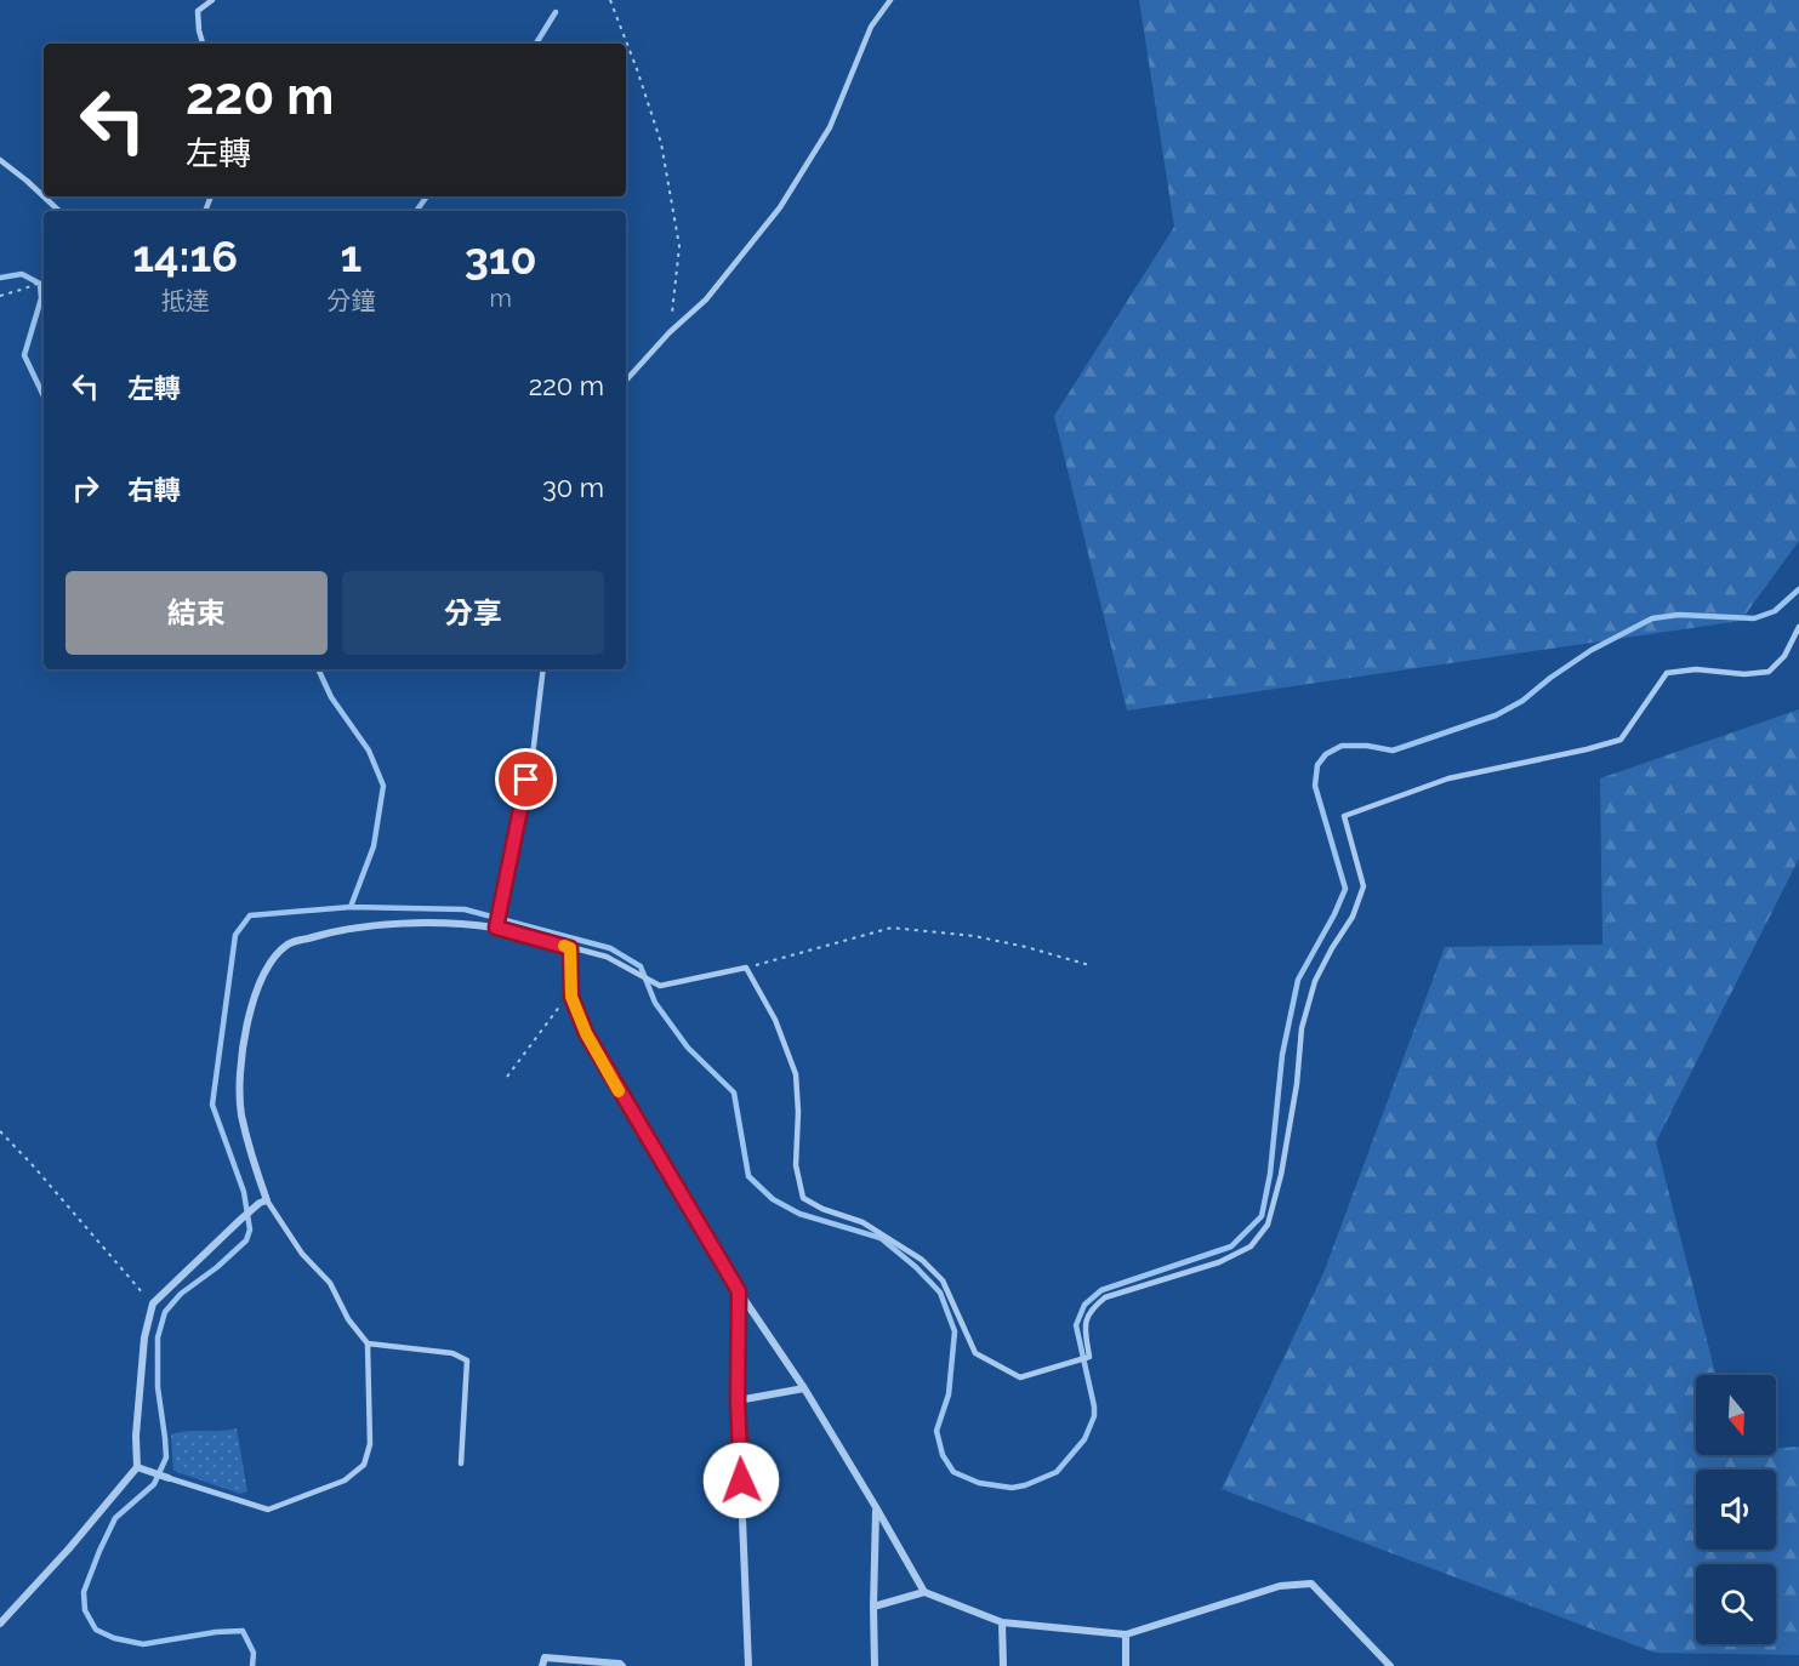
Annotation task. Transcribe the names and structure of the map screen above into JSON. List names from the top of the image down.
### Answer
{
  "north": "bottom",
  "page": {
    "turn": ["220 m", "左轉"],
    "eta": [
      "14:16",
      "抵達",
      "1",
      "分鐘",
      "310",
      "m"
    ],
    "list": [
      {
        "name": "左轉",
        "value": "220 m"
      },
      {
        "name": "右轉",
        "value": "30 m"
      }
    ],
    "buttons": ["結束", "分享"]
  }
}
